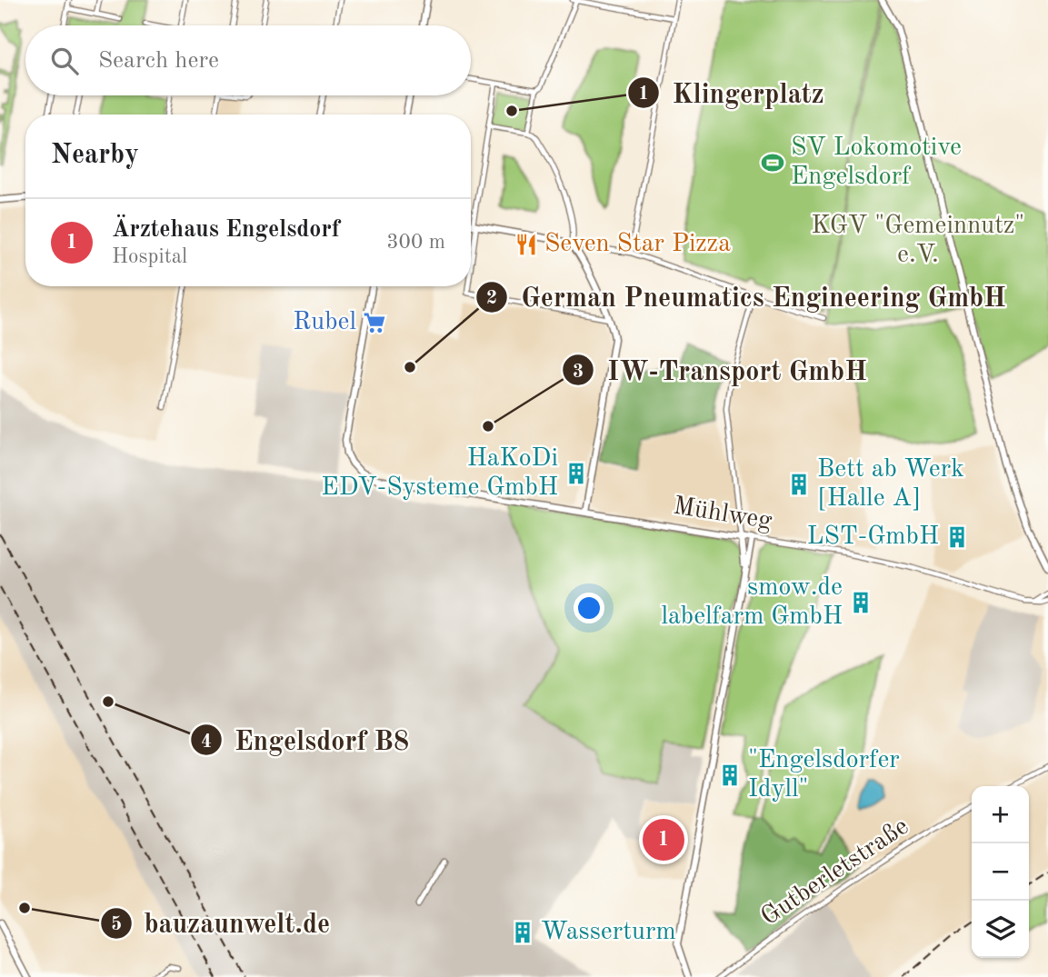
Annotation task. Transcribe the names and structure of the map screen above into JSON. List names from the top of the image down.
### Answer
{
  "streets": {
    "street": ["Mühlweg", "Gutberletstraße"]
  },
  "parks": ["KGV \"Gemeinnutz\" e.V."],
  "places": {
    "other": [
      "Klingerplatz",
      "German Pneumatics Engineering GmbH",
      "IW-Transport GmbH",
      "Engelsdorf B8",
      "bauzaunwelt.de"
    ],
    "sports": ["SV Lokomotive Engelsdorf"],
    "restaurant": ["Seven Star Pizza"],
    "supermarket": ["Rubel"],
    "building": [
      "HaKoDi EDV-Systeme GmbH",
      "Bett ab Werk [Halle A]",
      "LST-GmbH",
      "smow.de labelfarm GmbH",
      "\"Engelsdorfer Idyll\"",
      "Wasserturm"
    ]
  },
  "page": {
    "search": "Search here",
    "heading": "Nearby",
    "list": [
      {
        "mark": "1",
        "name": "Ärztehaus Engelsdorf",
        "note": "Hospital",
        "value": "300 m"
      }
    ],
    "map_buttons": ["+", "−"],
    "pins": "1"
  }
}
